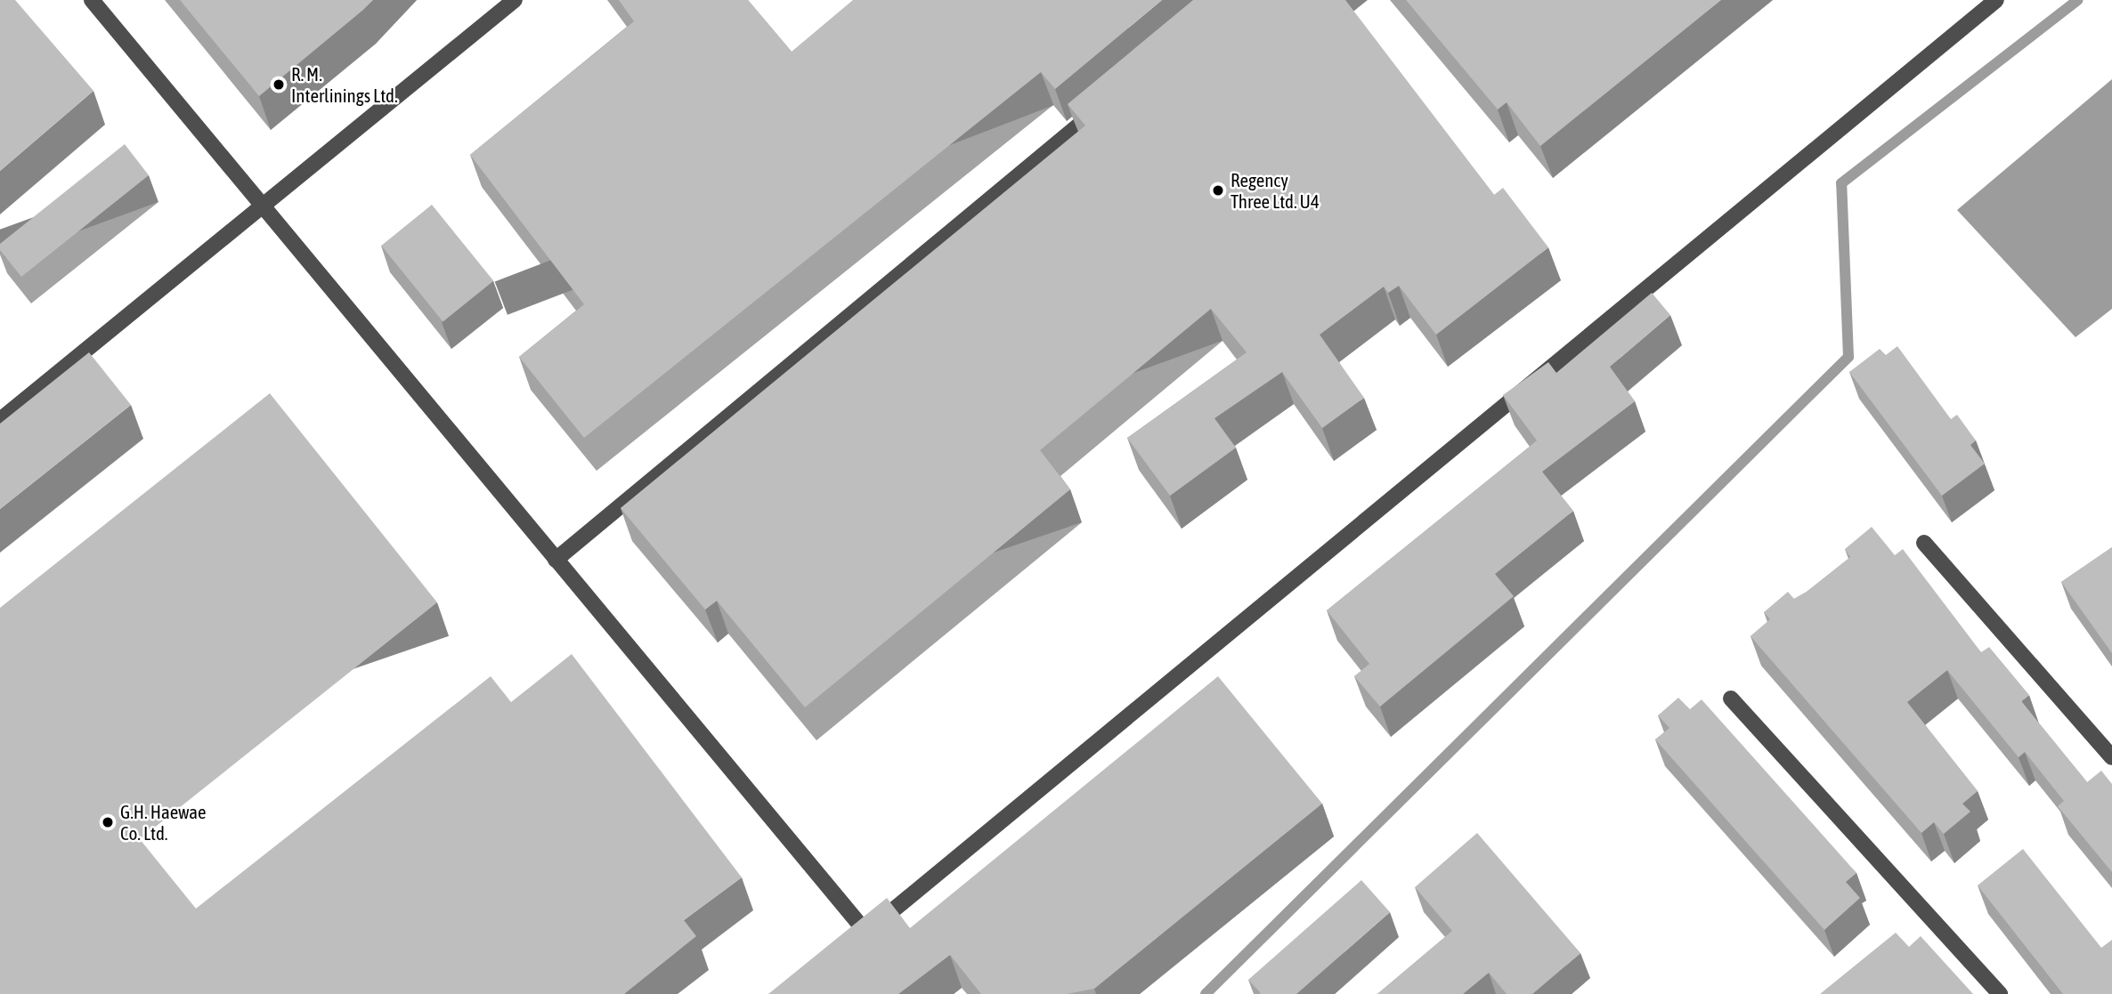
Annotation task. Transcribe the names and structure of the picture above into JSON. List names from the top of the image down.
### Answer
{
  "places": ["R. M. Interlinings Ltd.", "Regency Three Ltd. U4", "G.H. Haewae Co. Ltd."]
}
